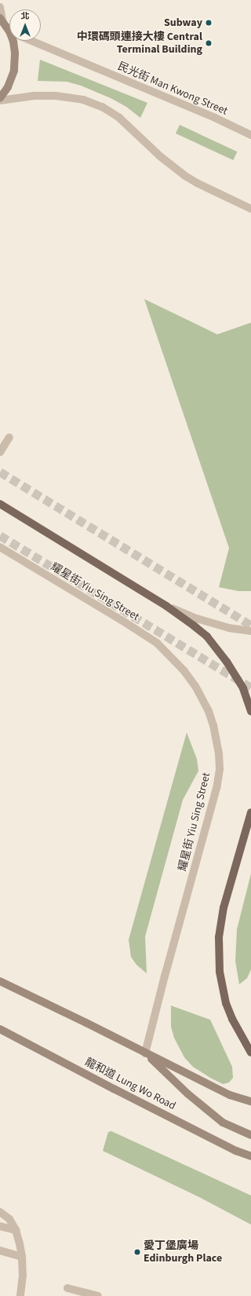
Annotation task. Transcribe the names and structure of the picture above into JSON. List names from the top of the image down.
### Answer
{
  "streets": {
    "main road": ["龍和道 Lung Wo Road"],
    "street": ["民光街 Man Kwong Street", "耀星街 Yiu Sing Street"]
  },
  "places": ["Subway", "中環碼頭連接大樓 Central Terminal Building", "愛丁堡廣場 Edinburgh Place"],
  "north": "top"
}
